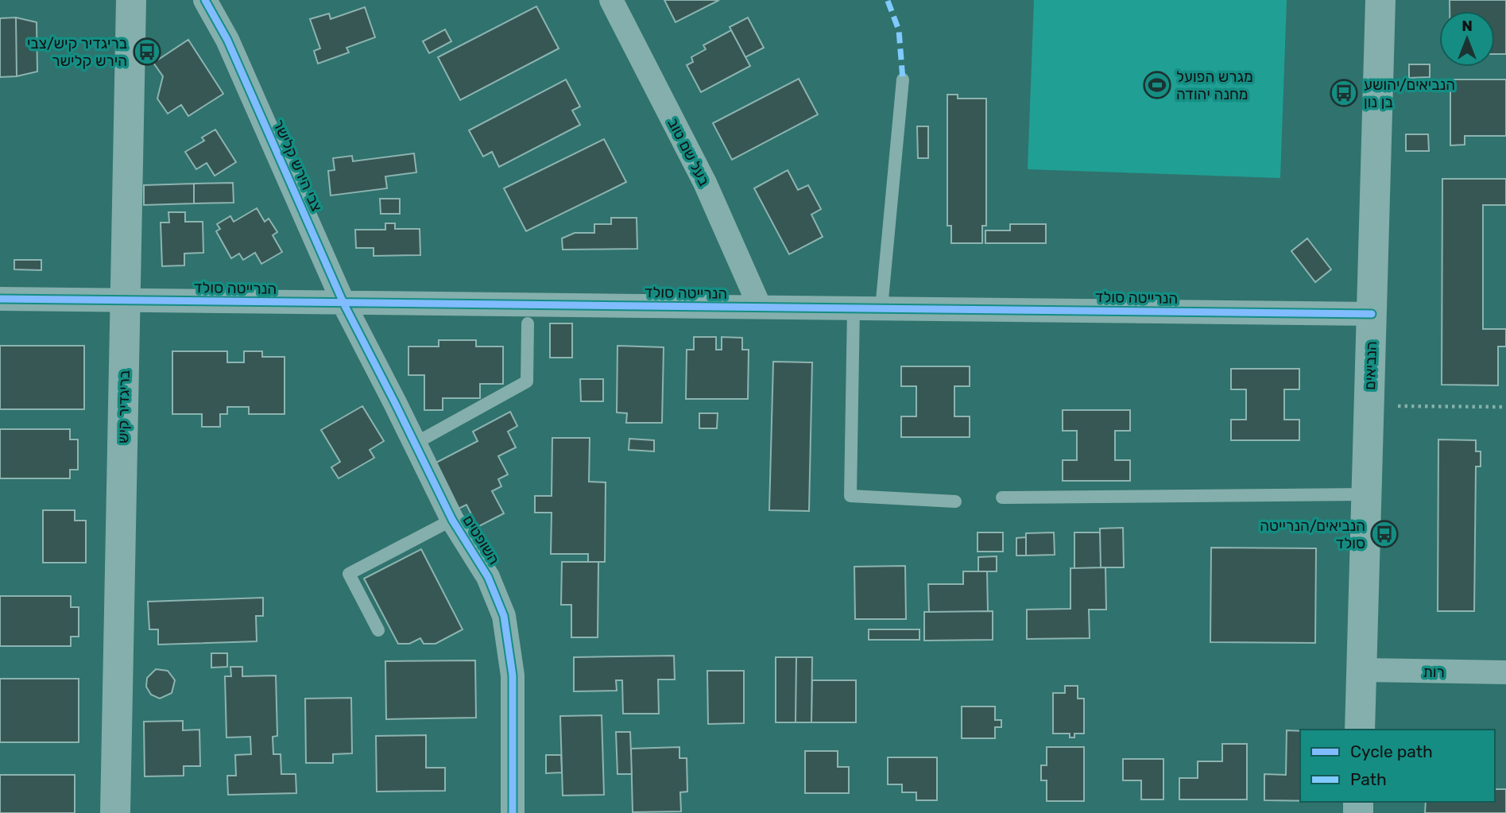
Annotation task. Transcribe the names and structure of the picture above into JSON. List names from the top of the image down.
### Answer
{
  "streets": {
    "street": [
      "בעל שם טוב",
      "צבי הירש קלישר",
      "הנרייטה סולד",
      "הנביאים",
      "בריגדיר קיש",
      "השופטים",
      "רות"
    ]
  },
  "crossings": [
    ["בעל שם טוב", "הנרייטה סולד"],
    ["צבי הירש קלישר", "הנרייטה סולד"],
    ["צבי הירש קלישר", "השופטים"],
    ["הנרייטה סולד", "הנביאים"],
    ["הנרייטה סולד", "בריגדיר קיש"],
    ["הנרייטה סולד", "השופטים"],
    ["הנביאים", "רות"]
  ],
  "places": {
    "bus stop": ["בריגדיר קיש/צבי הירש קלישר", "הנביאים/יהושע בן נון", "הנביאים/הנרייטה סולד"],
    "sports": ["מגרש הפועל מחנה יהודה"]
  },
  "legend": ["Cycle path", "Path"],
  "north": "top"
}
